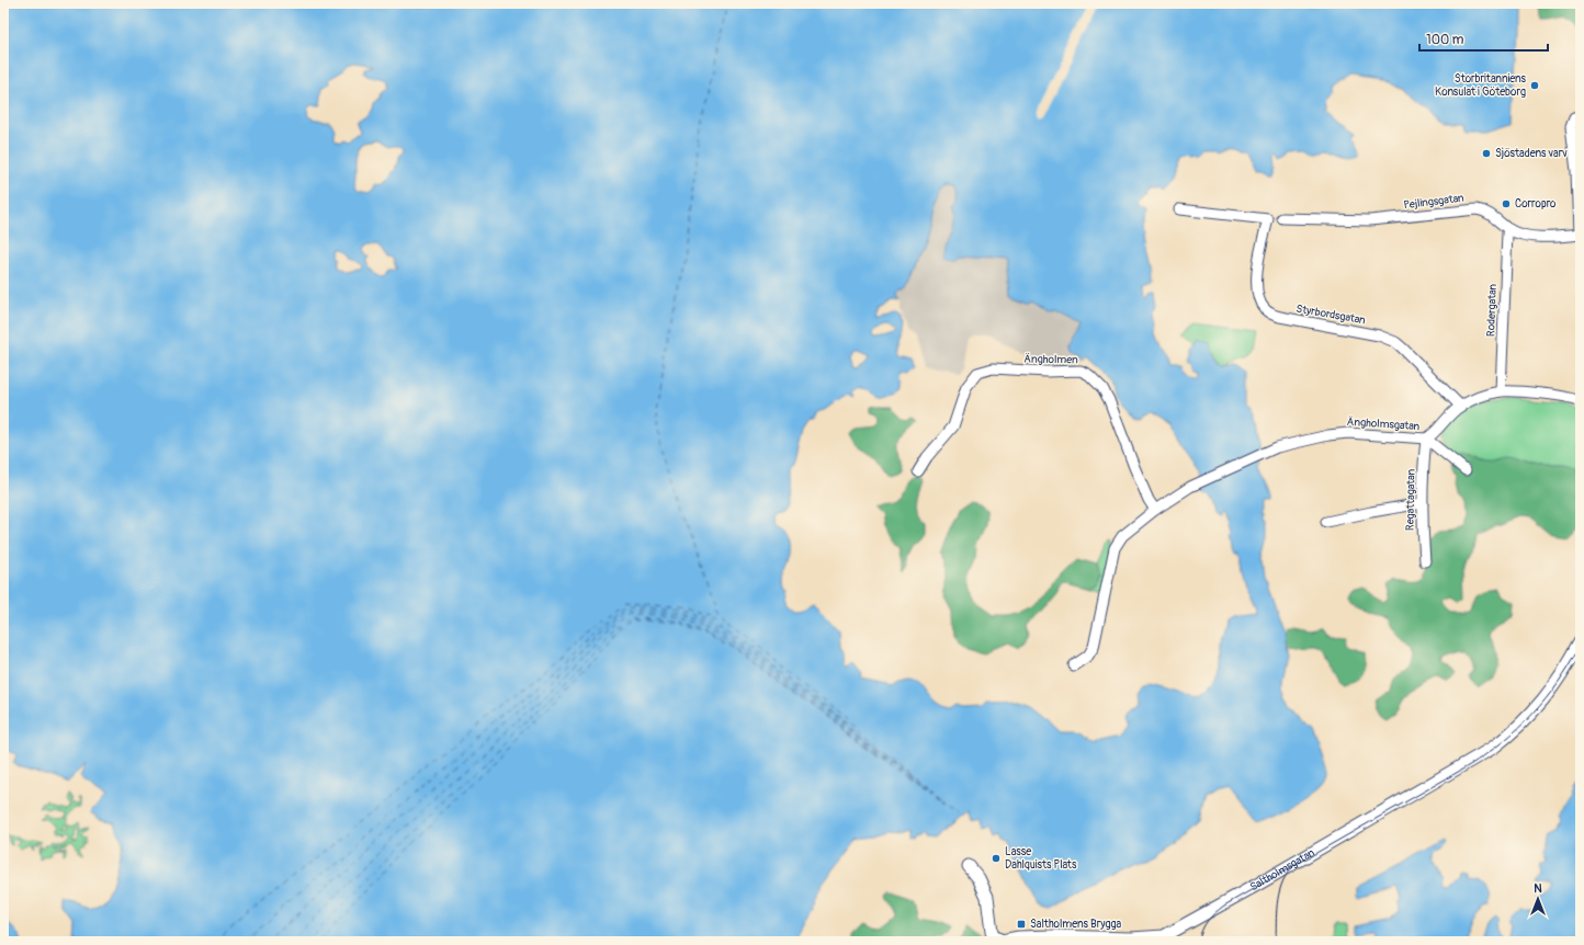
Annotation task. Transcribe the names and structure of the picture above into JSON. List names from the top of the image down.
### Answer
{
  "streets": {
    "street": [
      "Pejlingsgatan",
      "Rodergatan",
      "Styrbordsgatan",
      "Ängholmen",
      "Ängholmsgatan",
      "Regattagatan",
      "Saltholmsgatan"
    ]
  },
  "crossings": [
    ["Pejlingsgatan", "Rodergatan"],
    ["Rodergatan", "Ängholmsgatan"],
    ["Styrbordsgatan", "Ängholmsgatan"],
    ["Ängholmen", "Ängholmsgatan"],
    ["Ängholmsgatan", "Regattagatan"]
  ],
  "places": {
    "other": [
      "Storbritanniens Konsulat i Göteborg",
      "Sjöstadens varv",
      "Corropro",
      "Lasse Dahlquists Plats"
    ],
    "transit": ["Saltholmens Brygga"]
  },
  "scale_bar": "100 m",
  "north": "top"
}
